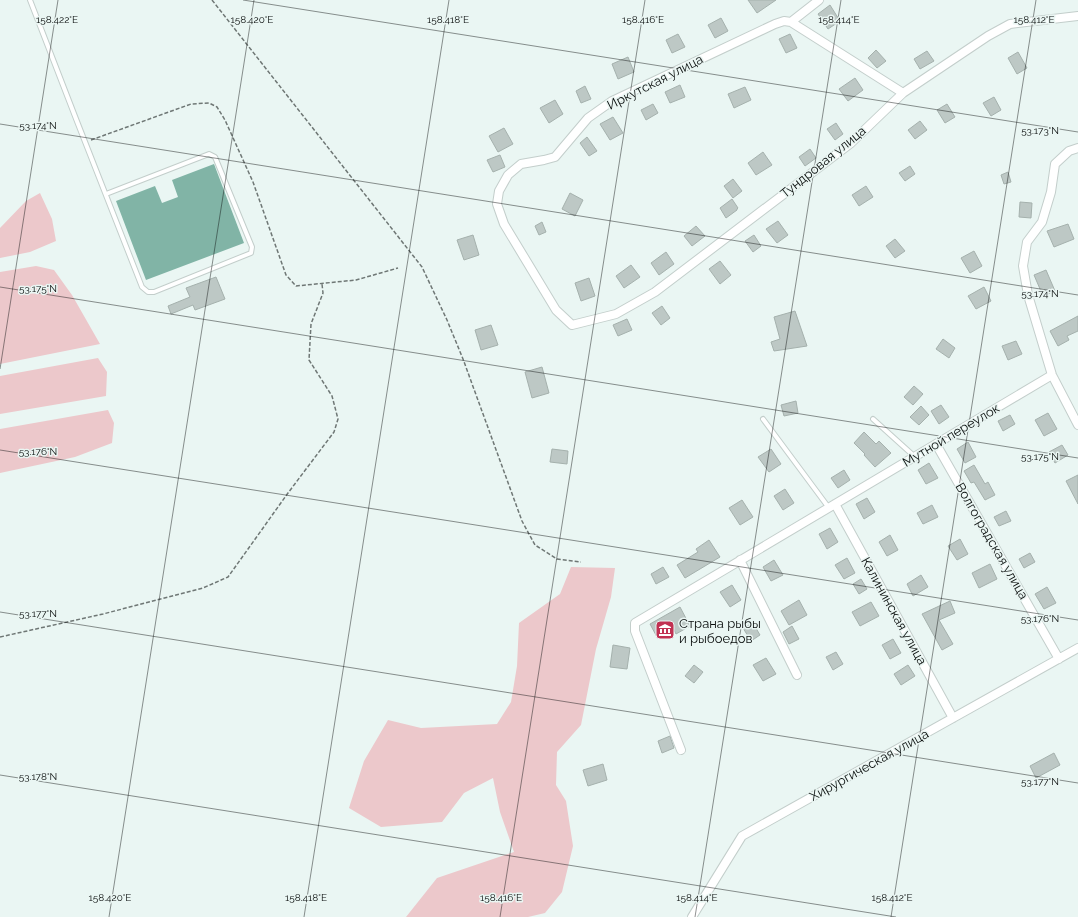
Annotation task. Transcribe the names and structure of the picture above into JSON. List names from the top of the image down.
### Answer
{
  "streets": {
    "street": [
      "Иркутская улица",
      "Тундровая улица",
      "Мутной переулок",
      "Волгоградская улица",
      "Калининская улица",
      "Хирургическая улица"
    ]
  },
  "crossings": [
    ["Иркутская улица", "Тундровая улица"],
    ["Мутной переулок", "Волгоградская улица"],
    ["Мутной переулок", "Калининская улица"],
    ["Волгоградская улица", "Хирургическая улица"],
    ["Калининская улица", "Хирургическая улица"]
  ],
  "places": {
    "museum": ["Страна рыбы и рыбоедов"]
  },
  "coordinates": [
    "158.422°E",
    "158.420°E",
    "158.418°E",
    "158.416°E",
    "158.414°E",
    "158.412°E",
    "53.174°N",
    "53.173°N",
    "53.175°N",
    "53.176°N",
    "53.177°N",
    "53.178°N"
  ]
}
